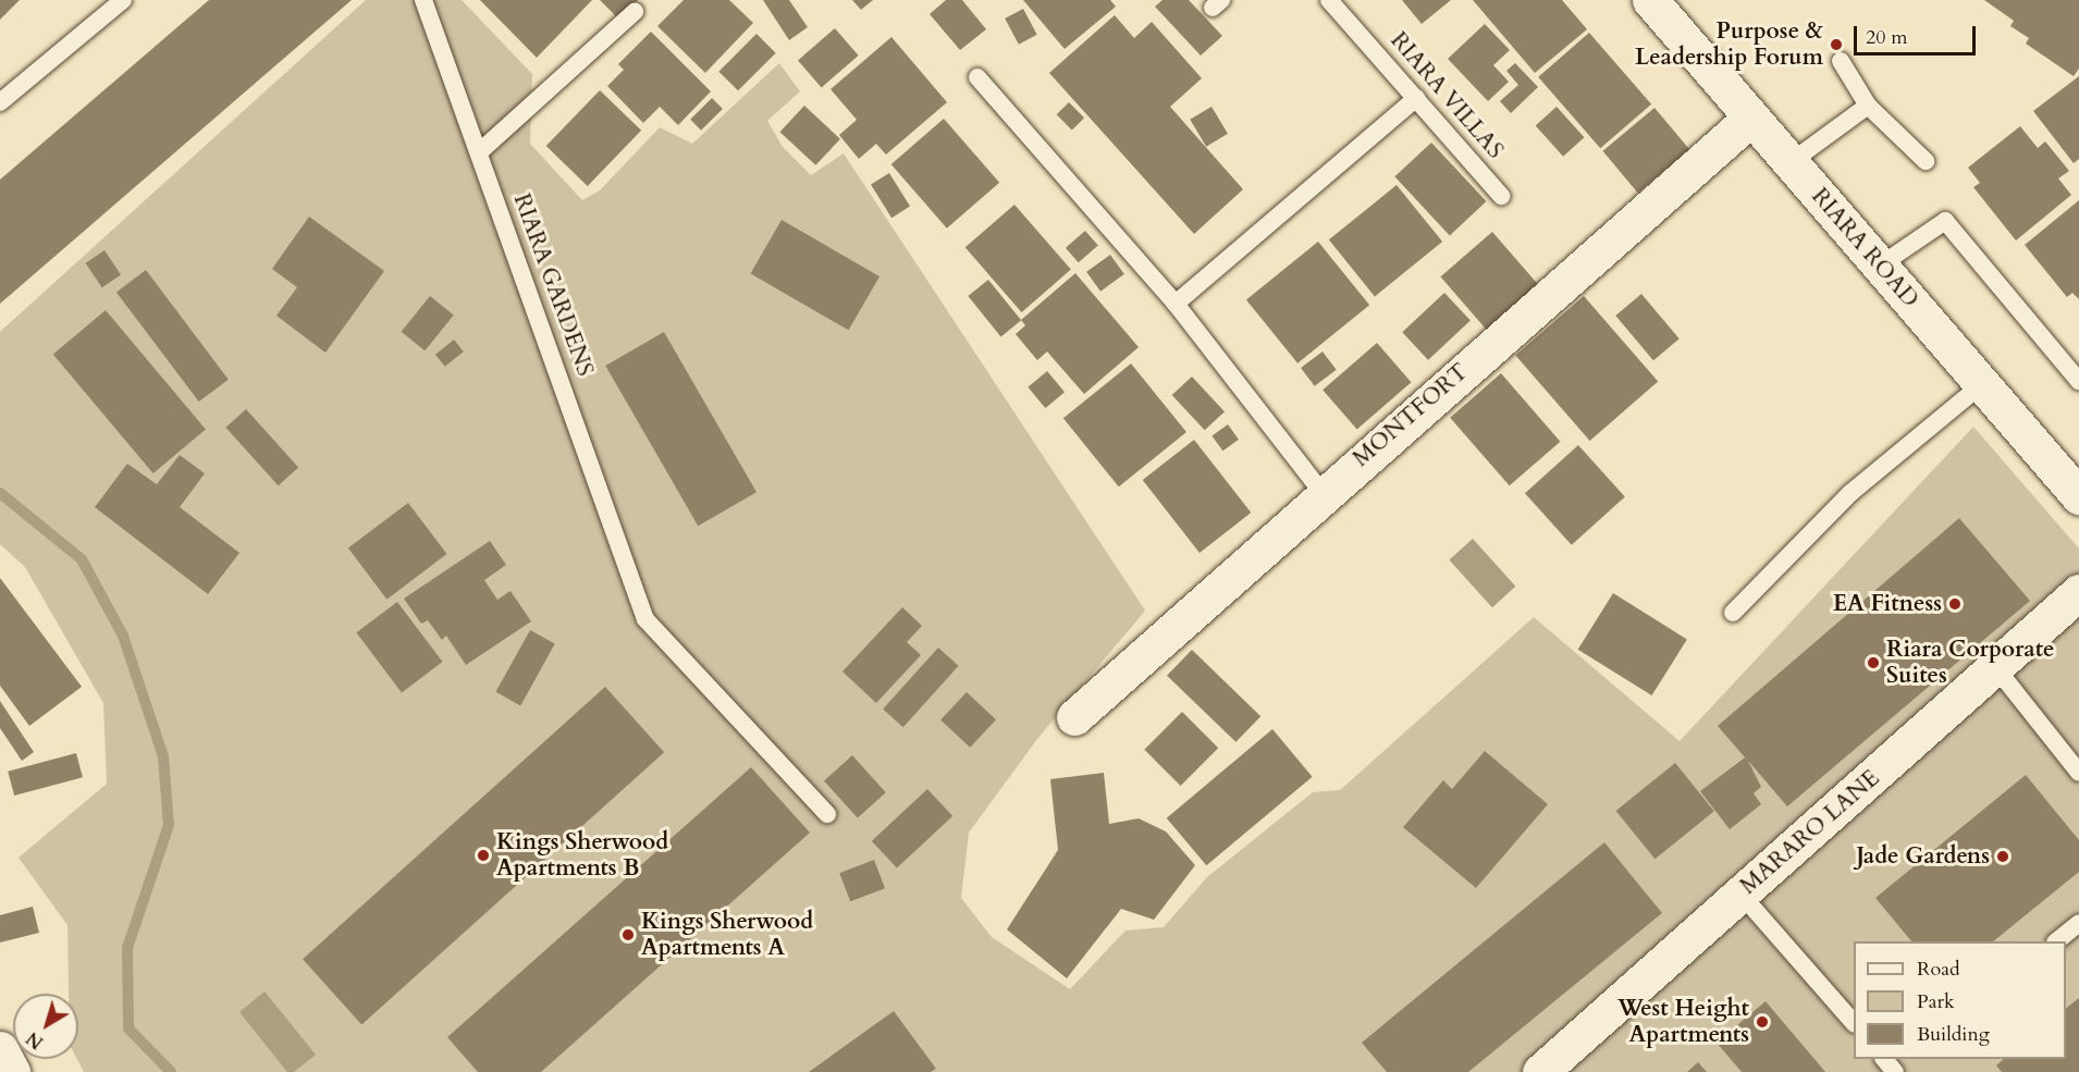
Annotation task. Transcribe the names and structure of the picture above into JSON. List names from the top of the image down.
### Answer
{
  "streets": {
    "street": ["RIARA ROAD", "MONTFORT", "MARARO LANE"],
    "lane": ["RIARA VILLAS", "RIARA GARDENS"]
  },
  "crossings": [
    ["RIARA ROAD", "MONTFORT"]
  ],
  "places": [
    "Purpose & Leadership Forum",
    "EA Fitness",
    "Riara Corporate Suites",
    "Kings Sherwood Apartments B",
    "Jade Gardens",
    "Kings Sherwood Apartments A",
    "West Height Apartments"
  ],
  "legend": ["Road", "Park", "Building"],
  "scale_bar": "20 m",
  "north": "bottom left"
}
